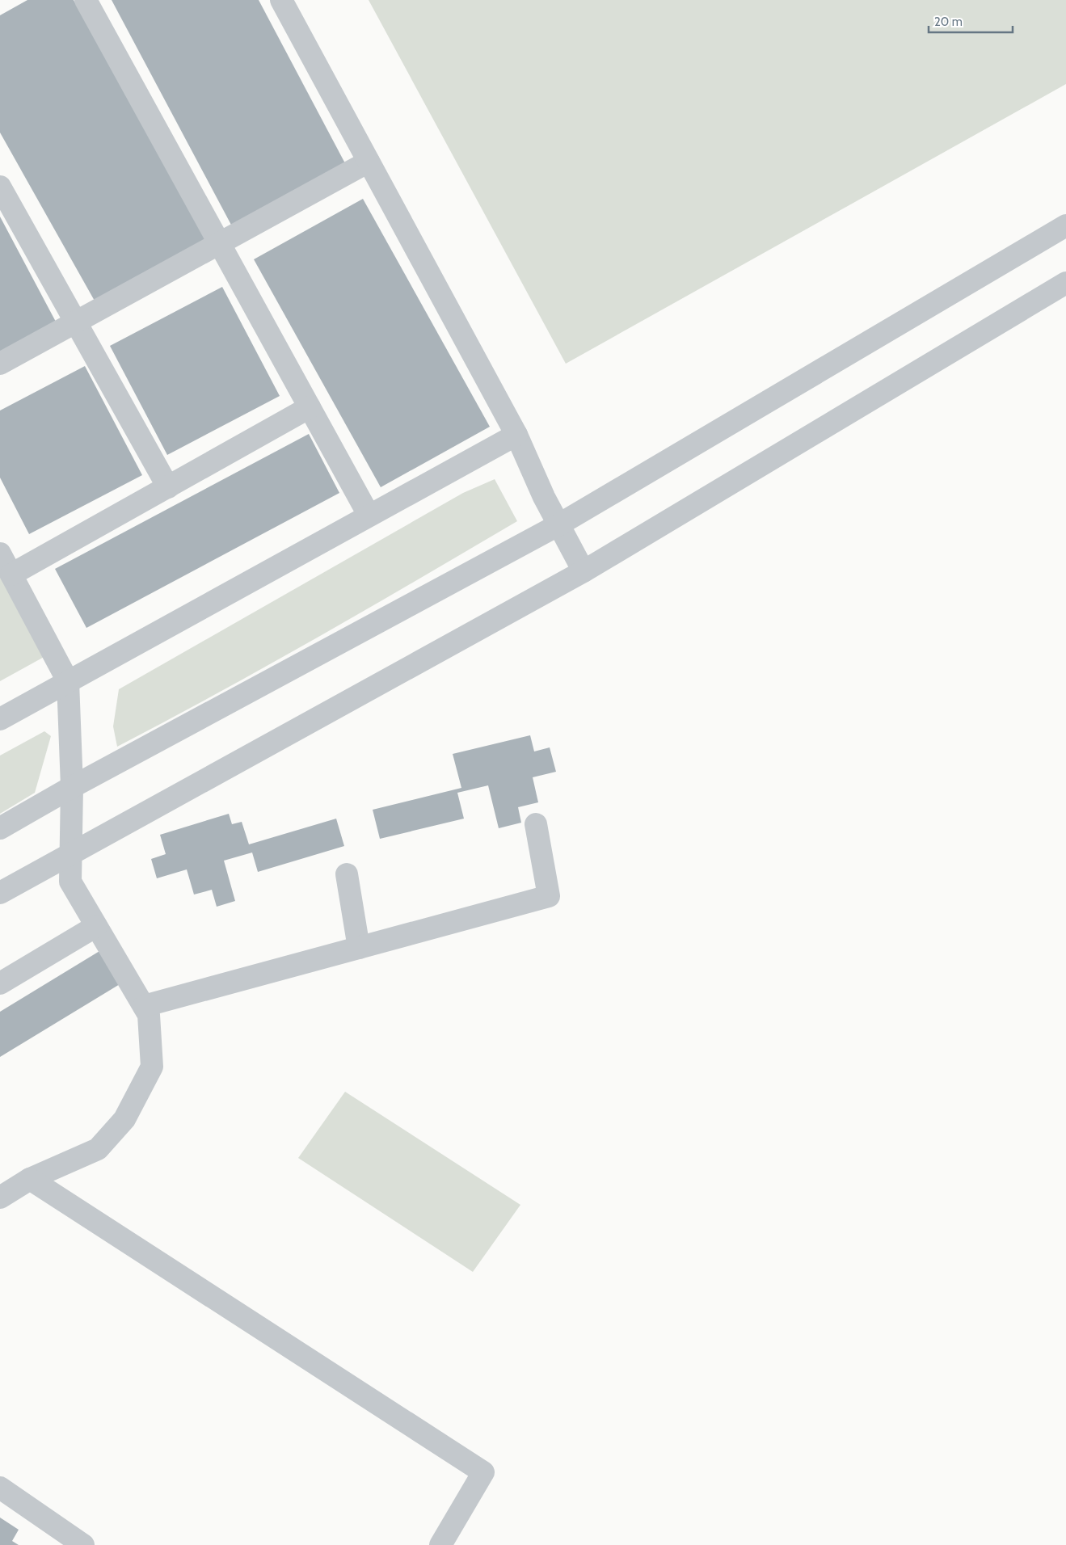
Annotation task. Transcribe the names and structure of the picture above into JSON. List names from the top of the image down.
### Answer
{
  "scale_bar": "20 m"
}
